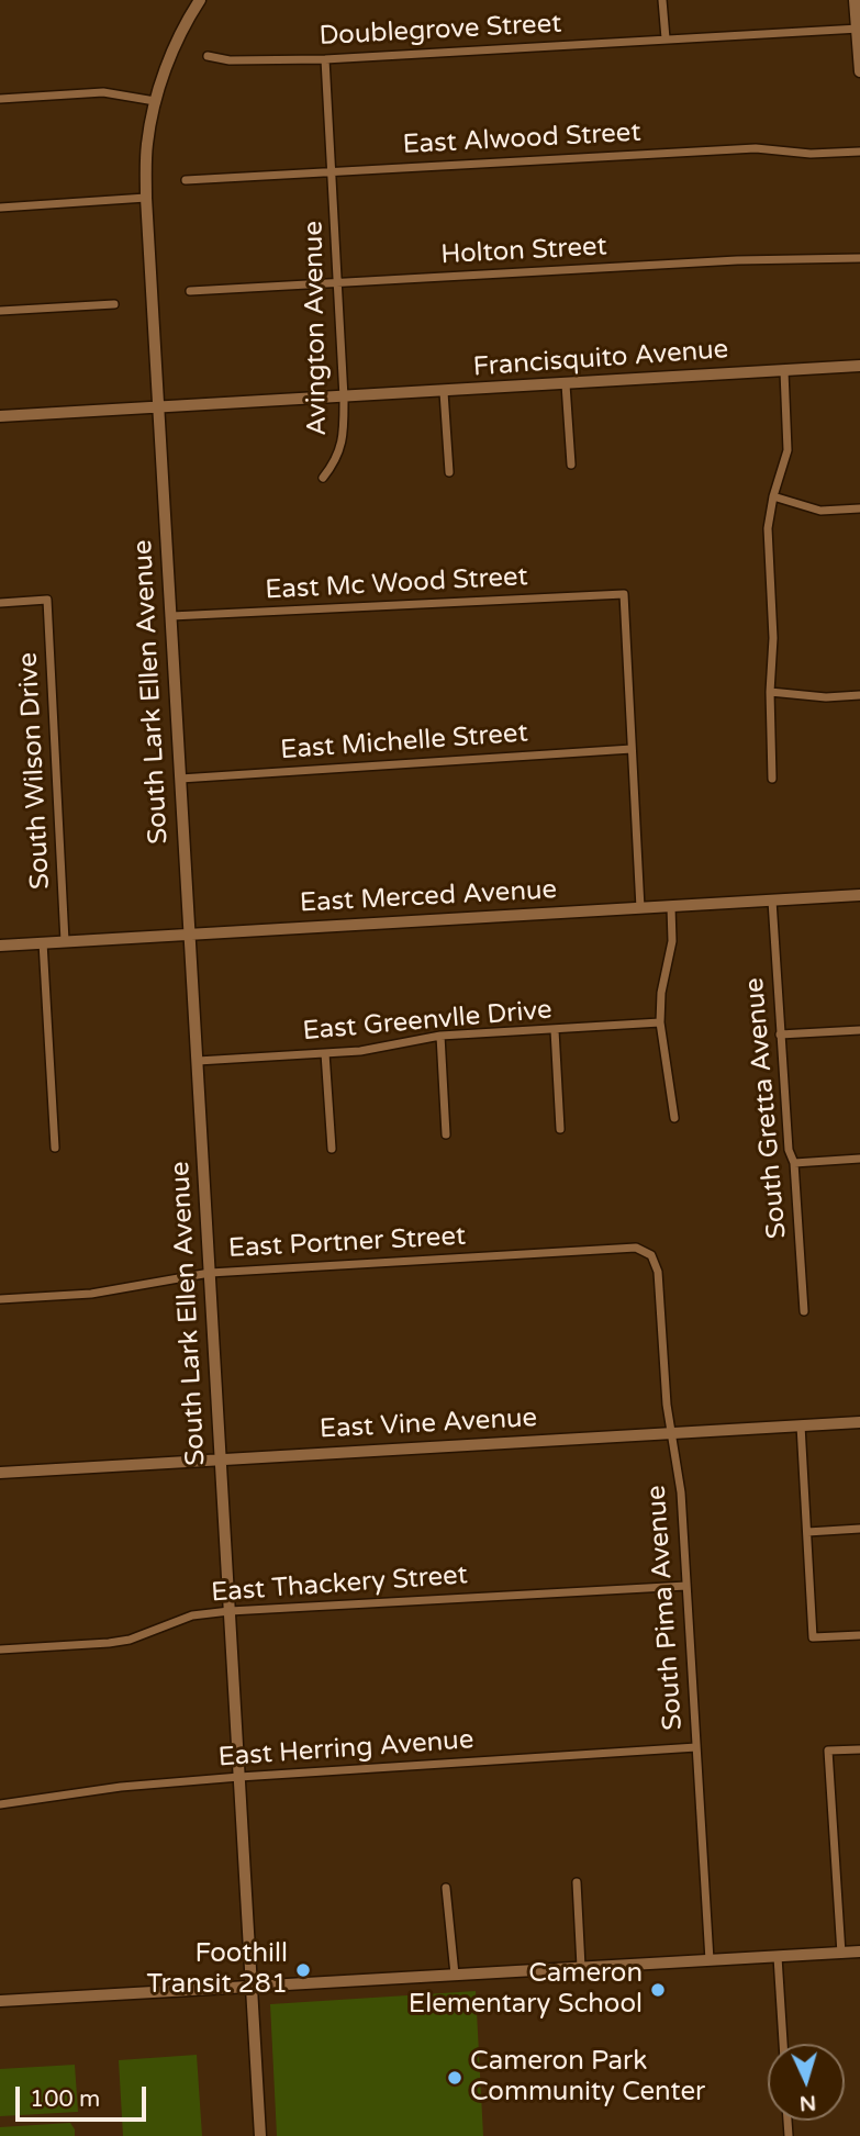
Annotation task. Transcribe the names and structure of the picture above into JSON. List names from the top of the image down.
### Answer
{
  "streets": {
    "street": [
      "Doublegrove Street",
      "East Alwood Street",
      "Holton Street",
      "Avington Avenue",
      "Francisquito Avenue",
      "East Mc Wood Street",
      "South Lark Ellen Avenue",
      "East Michelle Street",
      "South Wilson Drive",
      "East Merced Avenue",
      "East Greenvlle Drive",
      "South Gretta Avenue",
      "East Portner Street",
      "East Vine Avenue",
      "East Thackery Street",
      "South Pima Avenue",
      "East Herring Avenue"
    ]
  },
  "crossings": [
    ["Doublegrove Street", "Avington Avenue"],
    ["East Alwood Street", "Avington Avenue"],
    ["Holton Street", "Avington Avenue"],
    ["Avington Avenue", "Francisquito Avenue"],
    ["Francisquito Avenue", "South Lark Ellen Avenue"],
    ["East Mc Wood Street", "South Lark Ellen Avenue"],
    ["East Mc Wood Street", "East Michelle Street"],
    ["South Lark Ellen Avenue", "East Michelle Street"],
    ["South Lark Ellen Avenue", "East Merced Avenue"],
    ["South Lark Ellen Avenue", "East Greenvlle Drive"],
    ["South Lark Ellen Avenue", "East Portner Street"],
    ["South Lark Ellen Avenue", "East Vine Avenue"],
    ["South Lark Ellen Avenue", "East Thackery Street"],
    ["South Lark Ellen Avenue", "East Herring Avenue"],
    ["South Wilson Drive", "East Merced Avenue"],
    ["East Merced Avenue", "South Gretta Avenue"],
    ["East Portner Street", "South Pima Avenue"],
    ["East Vine Avenue", "South Pima Avenue"],
    ["East Thackery Street", "South Pima Avenue"],
    ["South Pima Avenue", "East Herring Avenue"]
  ],
  "places": ["Foothill Transit 281", "Cameron Elementary School", "Cameron Park Community Center"],
  "scale_bar": "100 m",
  "north": "bottom"
}
